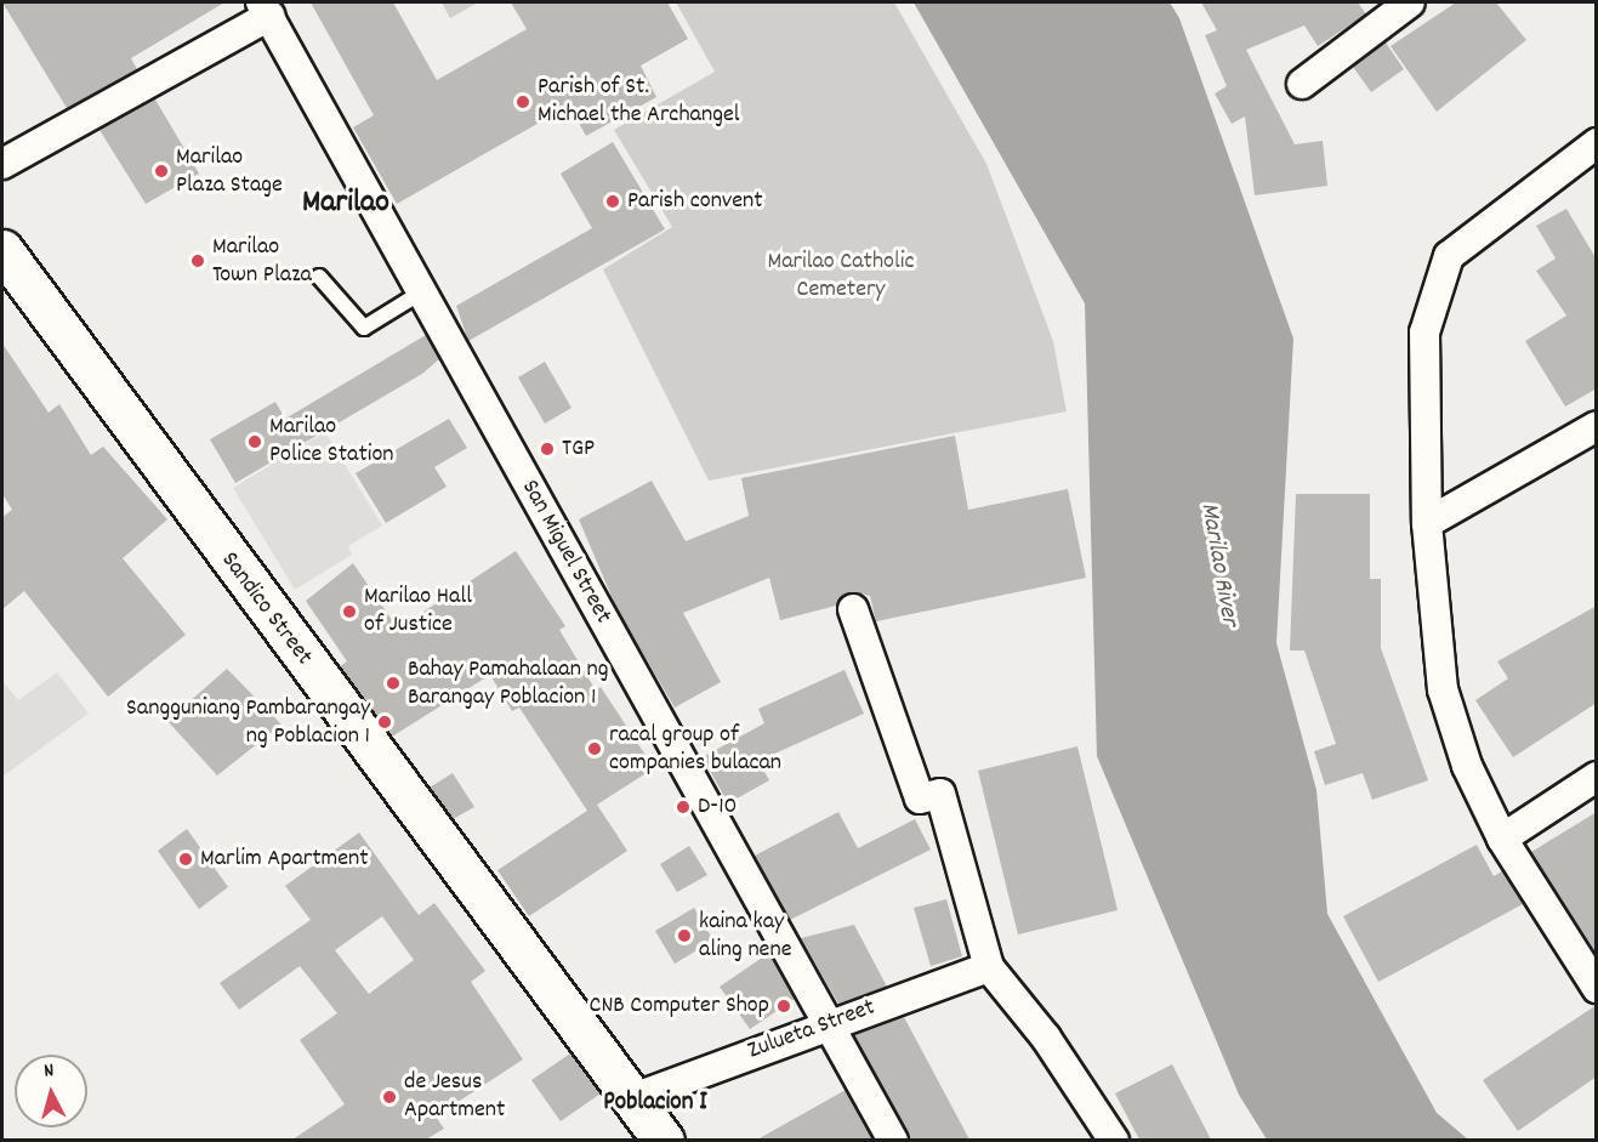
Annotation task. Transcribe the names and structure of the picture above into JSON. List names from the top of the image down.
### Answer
{
  "streets": {
    "main road": ["Sandico Street"],
    "street": ["San Miguel Street", "Zulueta Street"]
  },
  "crossings": [
    ["San Miguel Street", "Zulueta Street"],
    ["Sandico Street", "Zulueta Street"]
  ],
  "districts": ["Marilao", "Poblacion I"],
  "water": ["Marilao River"],
  "parks": ["Marilao Catholic Cemetery"],
  "places": [
    "Parish of St. Michael the Archangel",
    "Marilao Plaza Stage",
    "Parish convent",
    "Marilao Town Plaza",
    "Marilao Police Station",
    "TGP",
    "Marilao Hall of Justice",
    "Bahay Pamahalaan ng Barangay Poblacion 1",
    "Sangguniang Pambarangay ng Poblacion 1",
    "racal group of companies bulacan",
    "D-10",
    "Marlim Apartment",
    "kaina kay aling nene",
    "CNB Computer Shop",
    "de Jesus Apartment"
  ],
  "north": "top"
}
